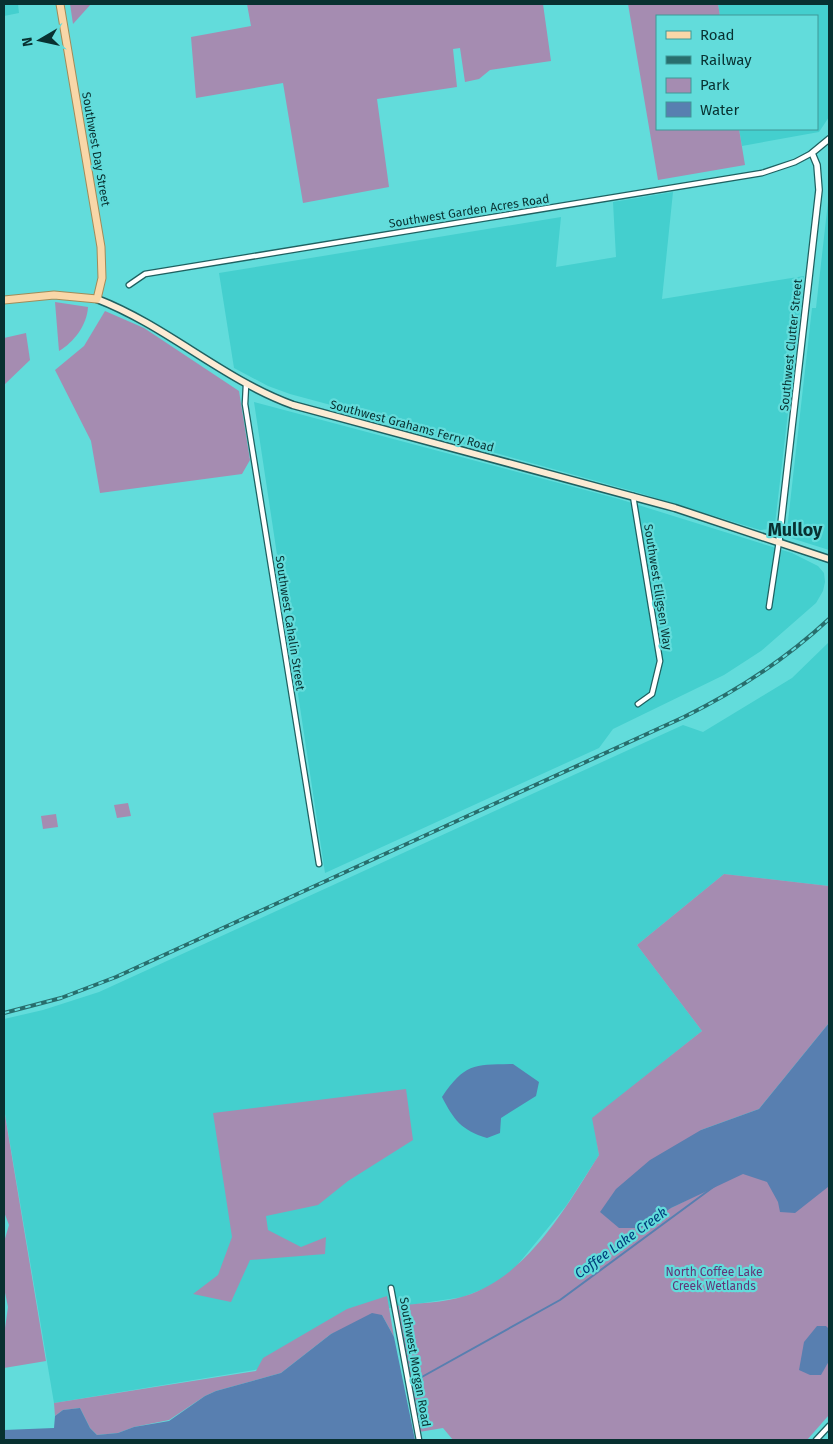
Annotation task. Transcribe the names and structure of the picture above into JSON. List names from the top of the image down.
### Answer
{
  "streets": {
    "main road": ["Southwest Day Street", "Southwest Grahams Ferry Road"],
    "street": [
      "Southwest Garden Acres Road",
      "Southwest Clutter Street",
      "Southwest Elligsen Way",
      "Southwest Cahalin Street",
      "Southwest Morgan Road"
    ]
  },
  "crossings": [
    ["Southwest Day Street", "Southwest Grahams Ferry Road"],
    ["Southwest Garden Acres Road", "Southwest Clutter Street"],
    ["Southwest Clutter Street", "Southwest Grahams Ferry Road"],
    ["Southwest Grahams Ferry Road", "Southwest Elligsen Way"],
    ["Southwest Grahams Ferry Road", "Southwest Cahalin Street"]
  ],
  "districts": ["Mulloy"],
  "water": ["Coffee Lake Creek"],
  "parks": ["North Coffee Lake Creek Wetlands"],
  "legend": [
    "Road",
    "Railway",
    "Park",
    "Water"
  ],
  "north": "left"
}
